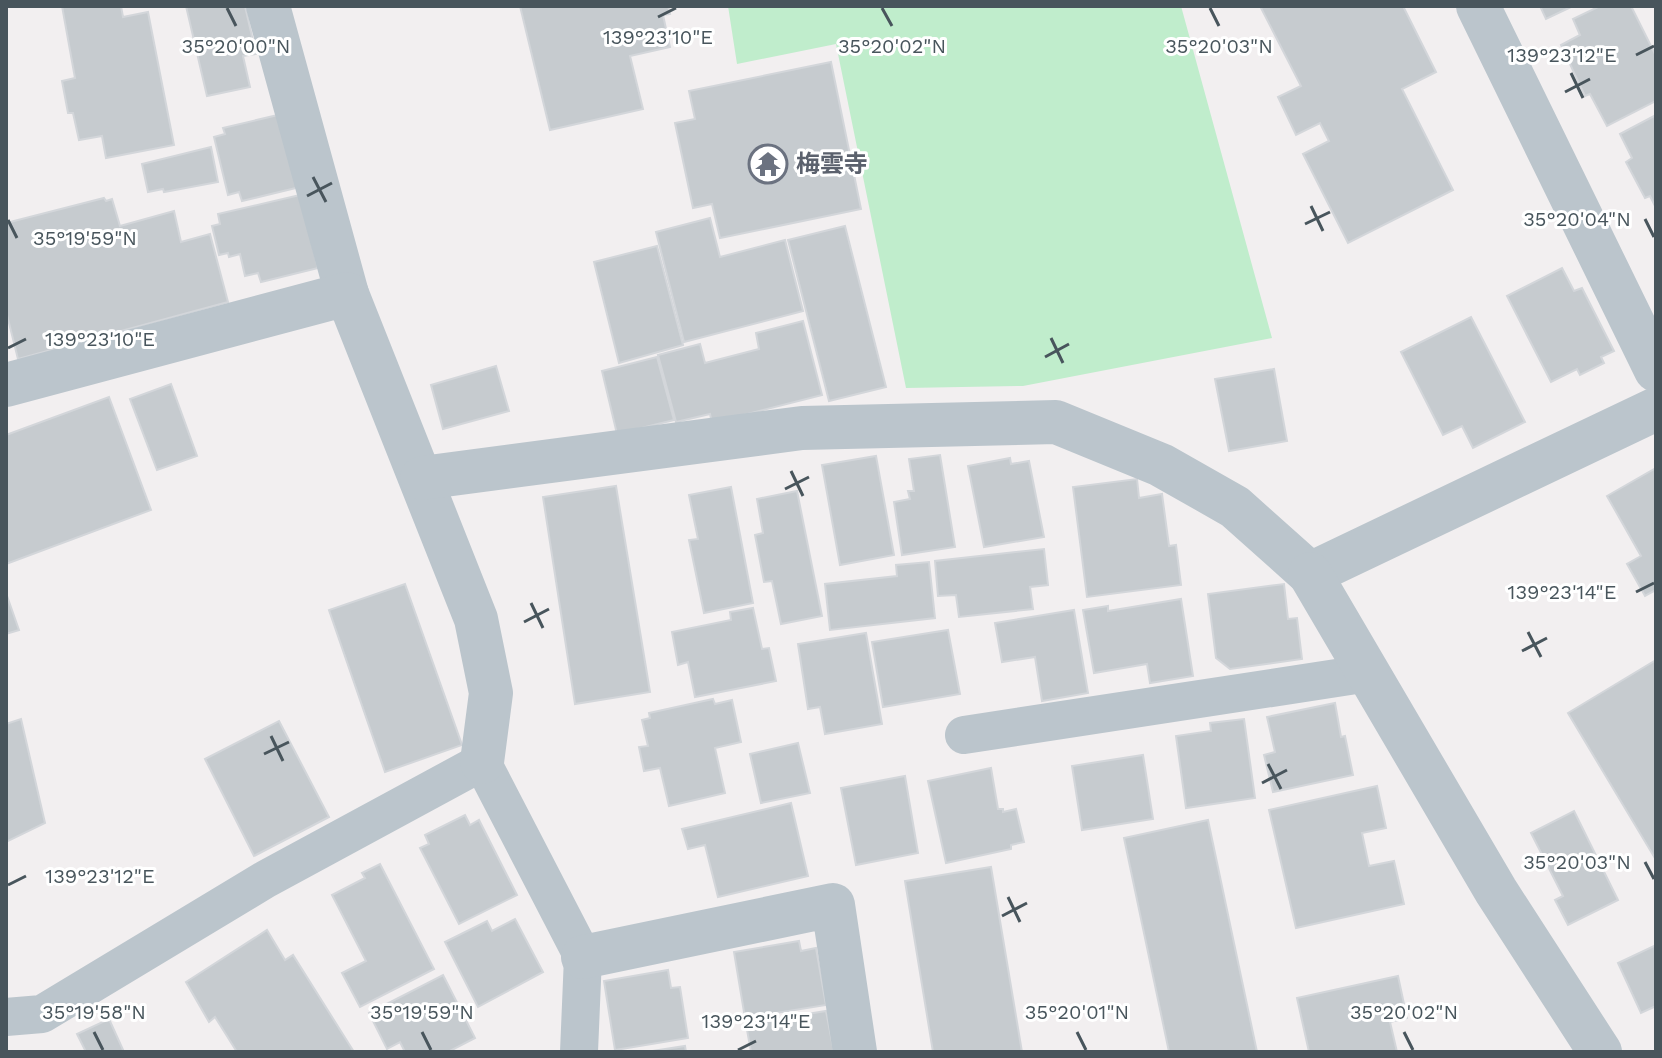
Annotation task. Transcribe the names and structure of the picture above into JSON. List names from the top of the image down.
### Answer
{
  "places": {
    "temple": ["梅雲寺"]
  },
  "coordinates": [
    "139°23'10\"E",
    "35°20'00\"N",
    "35°20'02\"N",
    "35°20'03\"N",
    "139°23'12\"E",
    "35°20'04\"N",
    "35°19'59\"N",
    "139°23'14\"E",
    "35°19'58\"N",
    "35°20'01\"N"
  ]
}
